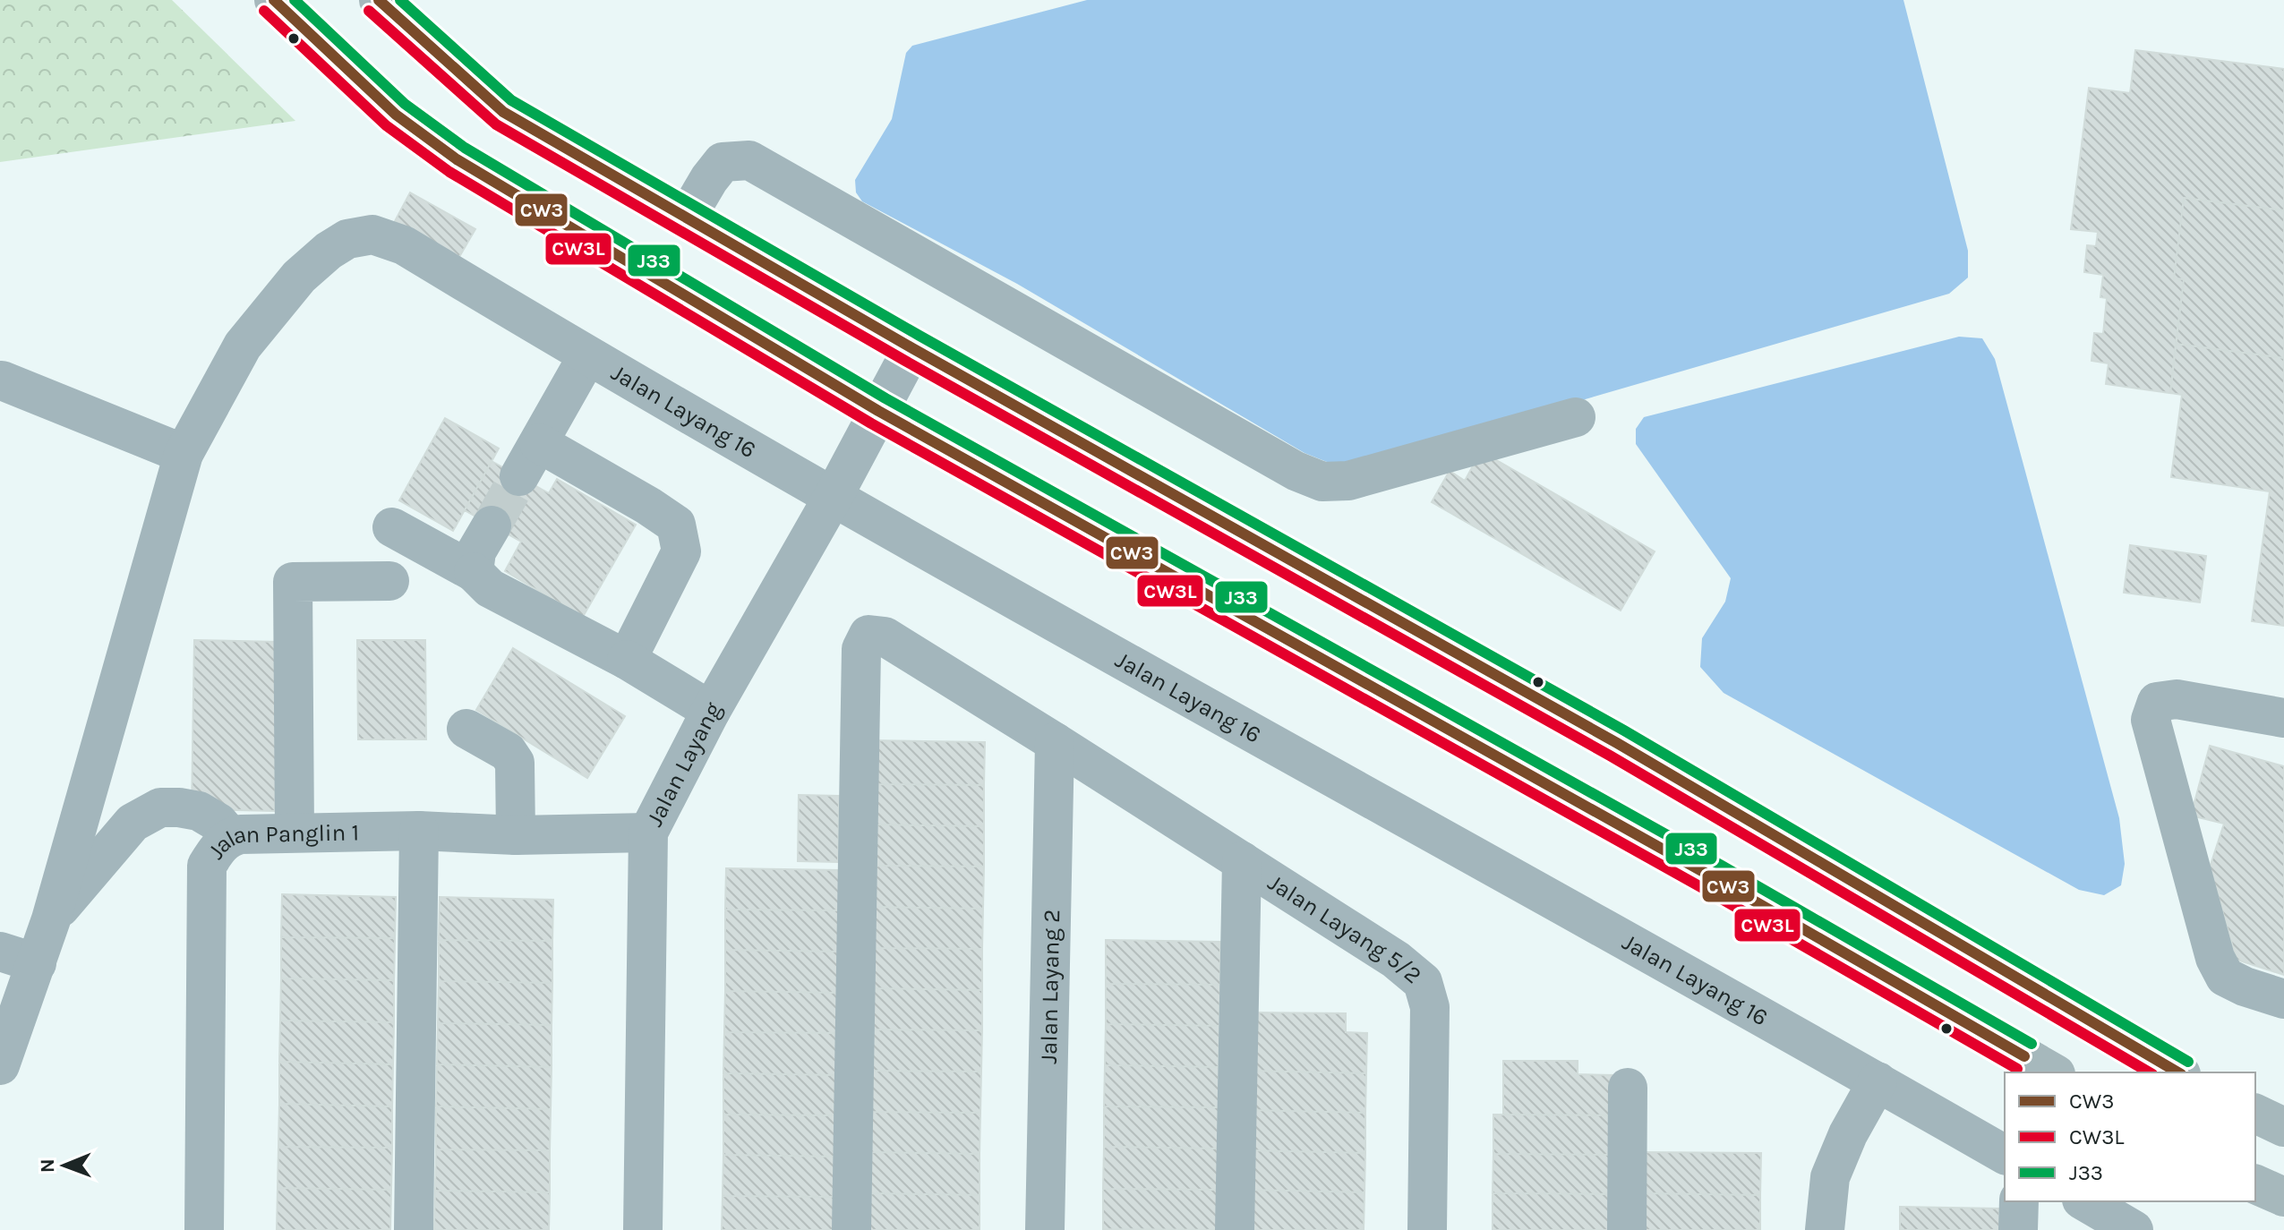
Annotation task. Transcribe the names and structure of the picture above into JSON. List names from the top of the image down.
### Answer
{
  "streets": {
    "street": [
      "Jalan Layang 16",
      "Jalan Layang",
      "Jalan Panglin 1",
      "Jalan Layang 5/2",
      "Jalan Layang 2"
    ]
  },
  "crossings": [
    ["Jalan Layang 16", "Jalan Layang"],
    ["Jalan Layang", "Jalan Panglin 1"],
    ["Jalan Layang 5/2", "Jalan Layang 2"]
  ],
  "lines": ["transit line CW3", "transit line J33", "transit line CW3L"],
  "legend": ["CW3", "CW3L", "J33"],
  "north": "left"
}
